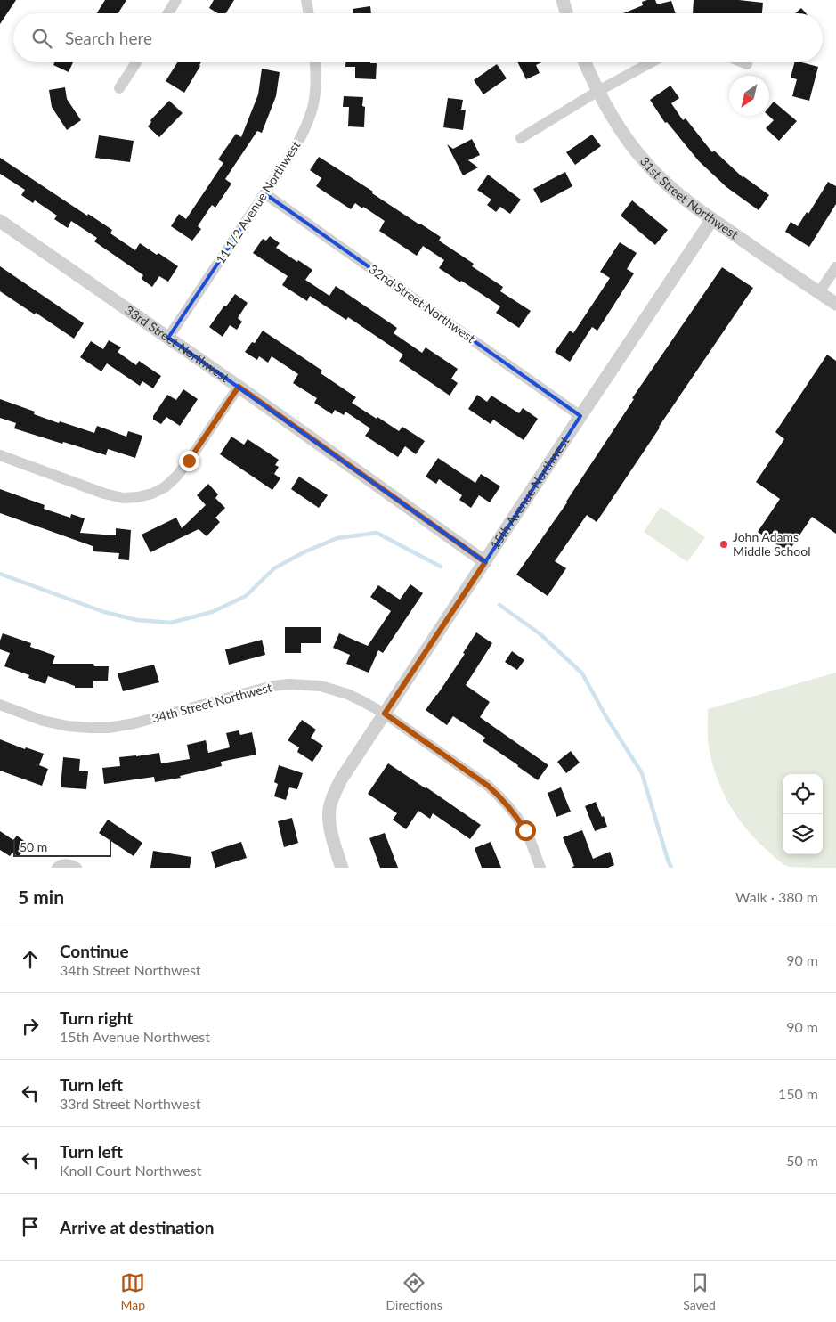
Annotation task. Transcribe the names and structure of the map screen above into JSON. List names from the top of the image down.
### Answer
{
  "streets": {
    "street": [
      "31st Street Northwest",
      "11 1/2 Avenue Northwest",
      "32nd Street Northwest",
      "33rd Street Northwest",
      "15th Avenue Northwest",
      "34th Street Northwest"
    ]
  },
  "crossings": [
    ["31st Street Northwest", "15th Avenue Northwest"],
    ["11 1/2 Avenue Northwest", "32nd Street Northwest"],
    ["11 1/2 Avenue Northwest", "33rd Street Northwest"],
    ["32nd Street Northwest", "15th Avenue Northwest"],
    ["33rd Street Northwest", "15th Avenue Northwest"],
    ["15th Avenue Northwest", "34th Street Northwest"]
  ],
  "places": ["John Adams Middle School"],
  "scale_bar": "50 m",
  "north": "bottom left",
  "page": {
    "search": "Search here",
    "scale": "50 m",
    "heading": ["5 min", "Walk · 380 m"],
    "list": [
      ["Continue", "34th Street Northwest", "90 m"],
      ["Turn right", "15th Avenue Northwest", "90 m"],
      ["Turn left", "33rd Street Northwest", "150 m"],
      ["Turn left", "Knoll Court Northwest", "50 m"],
      "Arrive at destination"
    ],
    "nav": ["Map", "Directions", "Saved"]
  }
}
